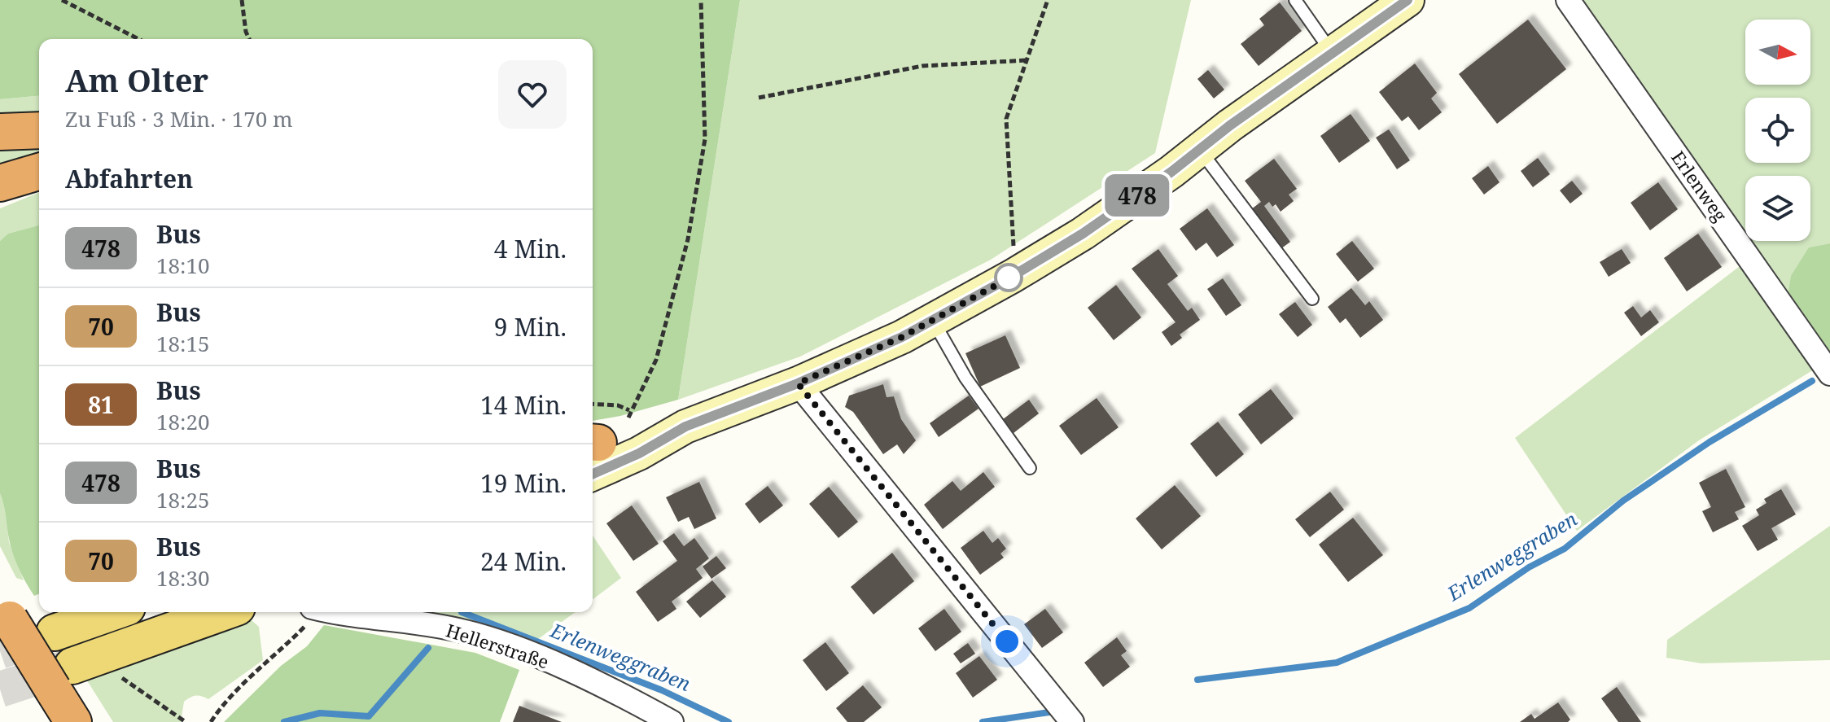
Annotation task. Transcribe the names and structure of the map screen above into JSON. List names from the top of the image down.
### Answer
{
  "streets": {
    "street": ["Erlenweg", "Hellerstraße"]
  },
  "water": ["Erlenweggraben"],
  "lines": ["bus line 478"],
  "north": "right",
  "page": {
    "on_map": "478",
    "heading": [
      ["Am Olter", "Zu Fuß · 3 Min. · 170 m"],
      "Abfahrten"
    ],
    "list": [
      {
        "mark": "478",
        "name": "Bus",
        "note": "18:10",
        "value": "4 Min."
      },
      {
        "mark": "70",
        "name": "Bus",
        "note": "18:15",
        "value": "9 Min."
      },
      {
        "mark": "81",
        "name": "Bus",
        "note": "18:20",
        "value": "14 Min."
      },
      {
        "mark": "478",
        "name": "Bus",
        "note": "18:25",
        "value": "19 Min."
      },
      {
        "mark": "70",
        "name": "Bus",
        "note": "18:30",
        "value": "24 Min."
      }
    ]
  }
}
